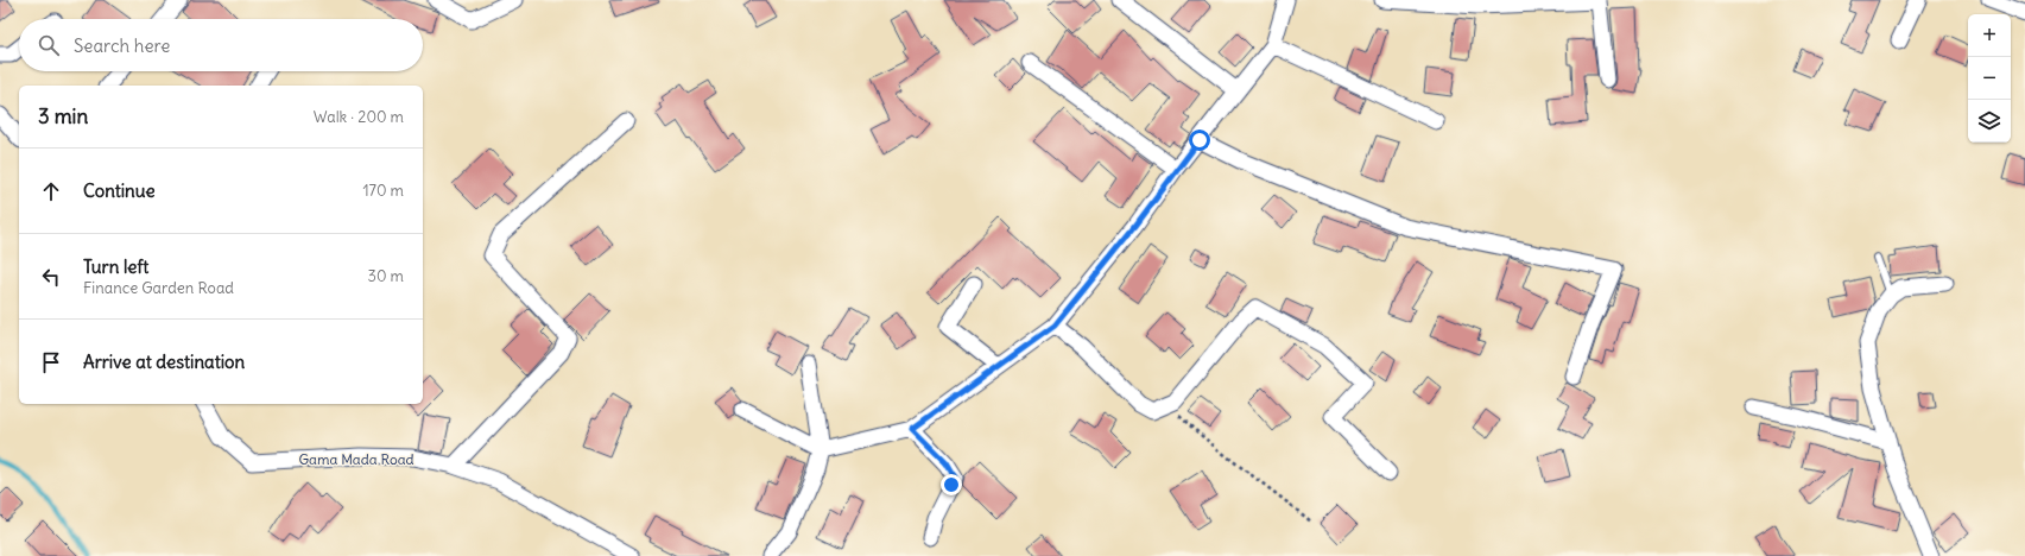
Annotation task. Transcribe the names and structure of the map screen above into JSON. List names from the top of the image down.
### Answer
{
  "streets": {
    "street": ["Gama Mada Road"]
  },
  "page": {
    "map_buttons": ["+", "−"],
    "search": "Search here",
    "heading": ["3 min", "Walk · 200 m"],
    "list": [
      ["Continue", "170 m"],
      ["Turn left", "Finance Garden Road", "30 m"],
      "Arrive at destination"
    ]
  }
}
